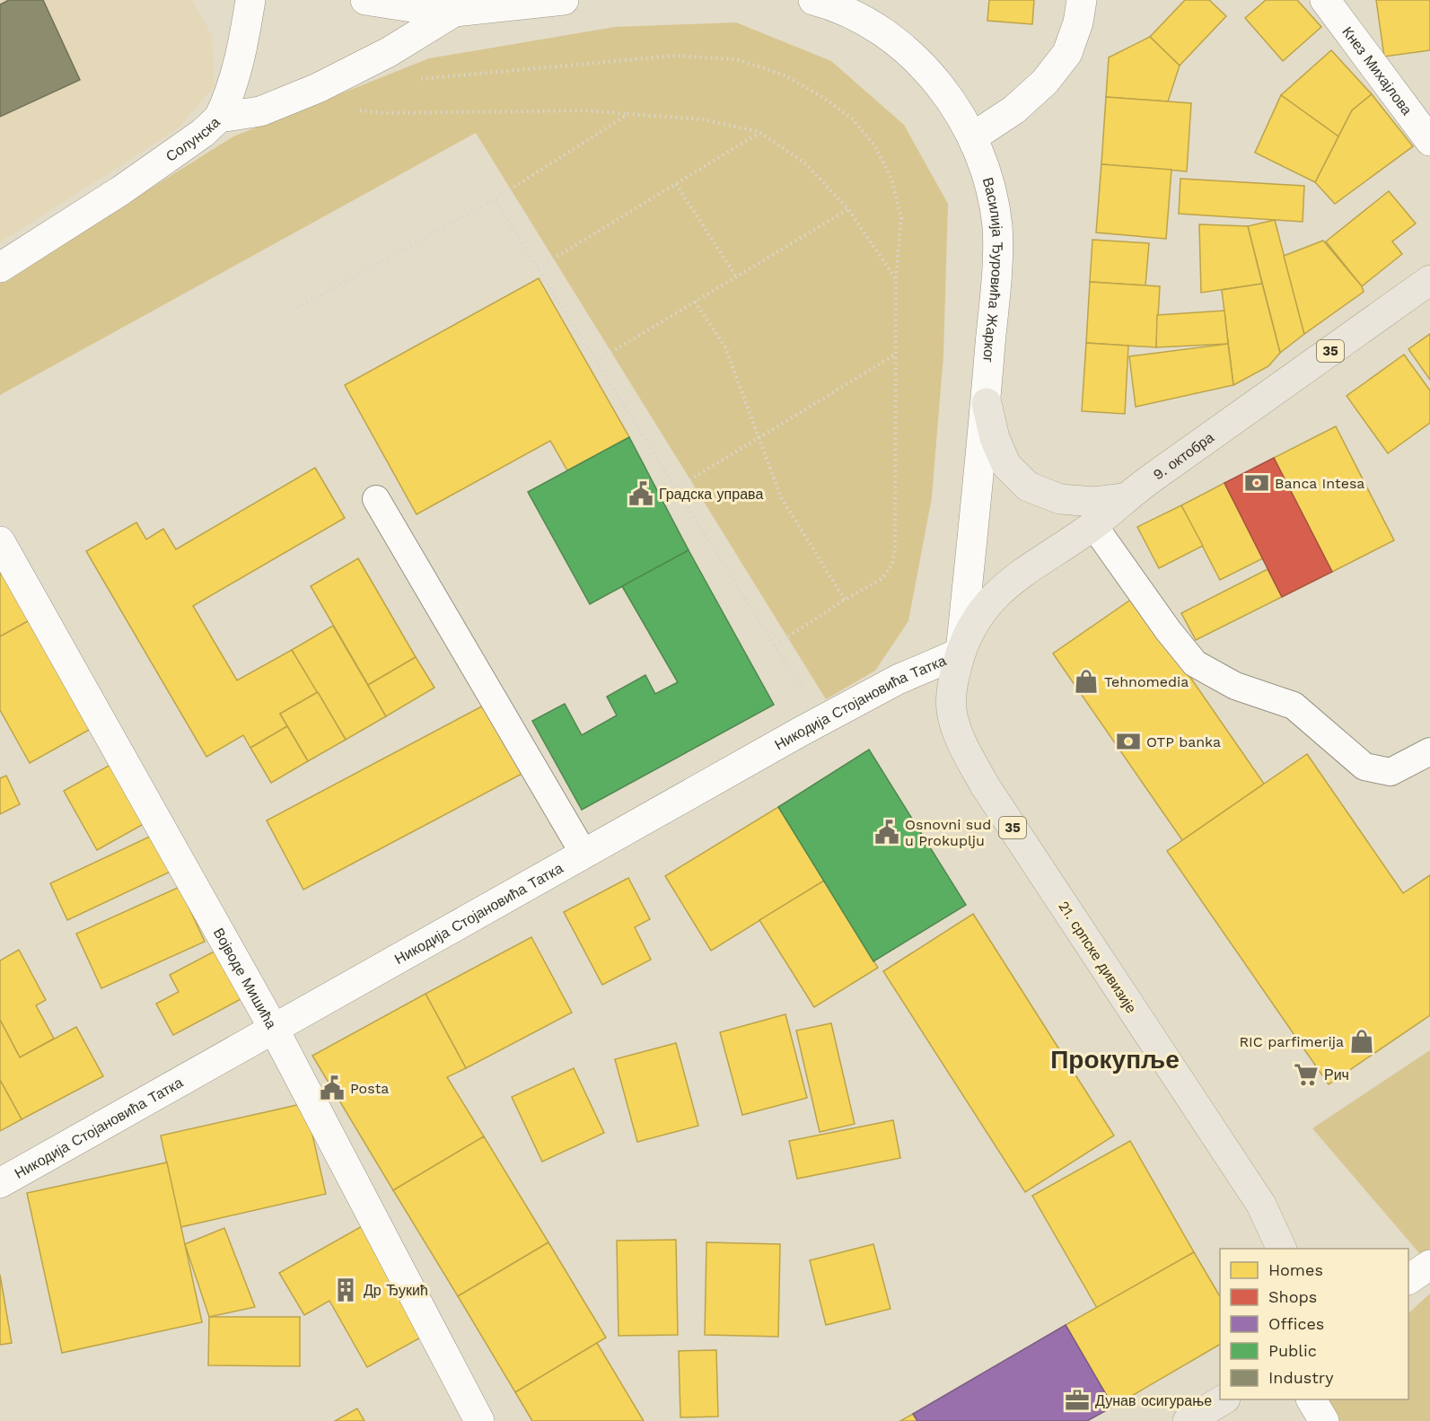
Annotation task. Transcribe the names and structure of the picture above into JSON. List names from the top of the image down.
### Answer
{
  "streets": {
    "main road": ["35", "9. октобра", "21. српске дивизије"],
    "street": [
      "Кнез Михајлова",
      "Солунска",
      "Василија Ђуровића Жарког",
      "Никодија Стојановића Татка",
      "Војводе Мишића"
    ]
  },
  "crossings": [
    ["Василија Ђуровића Жарког", "9. октобра"],
    ["Василија Ђуровића Жарког", "Никодија Стојановића Татка"],
    ["Василија Ђуровића Жарког", "21. српске дивизије"],
    ["9. октобра", "Никодија Стојановића Татка"],
    ["9. октобра", "21. српске дивизије"],
    ["Никодија Стојановића Татка", "21. српске дивизије"],
    ["Никодија Стојановића Татка", "Војводе Мишића"]
  ],
  "districts": ["Прокупље"],
  "places": {
    "bank": ["Banca Intesa", "OTP banka"],
    "public building": ["Градска управа", "Osnovni sud u Prokuplju", "Posta"],
    "shop": ["Tehnomedia", "RIC parfimerija"],
    "supermarket": ["Рич"],
    "building": ["Др Ђукић"],
    "office": ["Дунав осигурање"]
  },
  "legend": [
    "Homes",
    "Shops",
    "Offices",
    "Public",
    "Industry"
  ]
}
